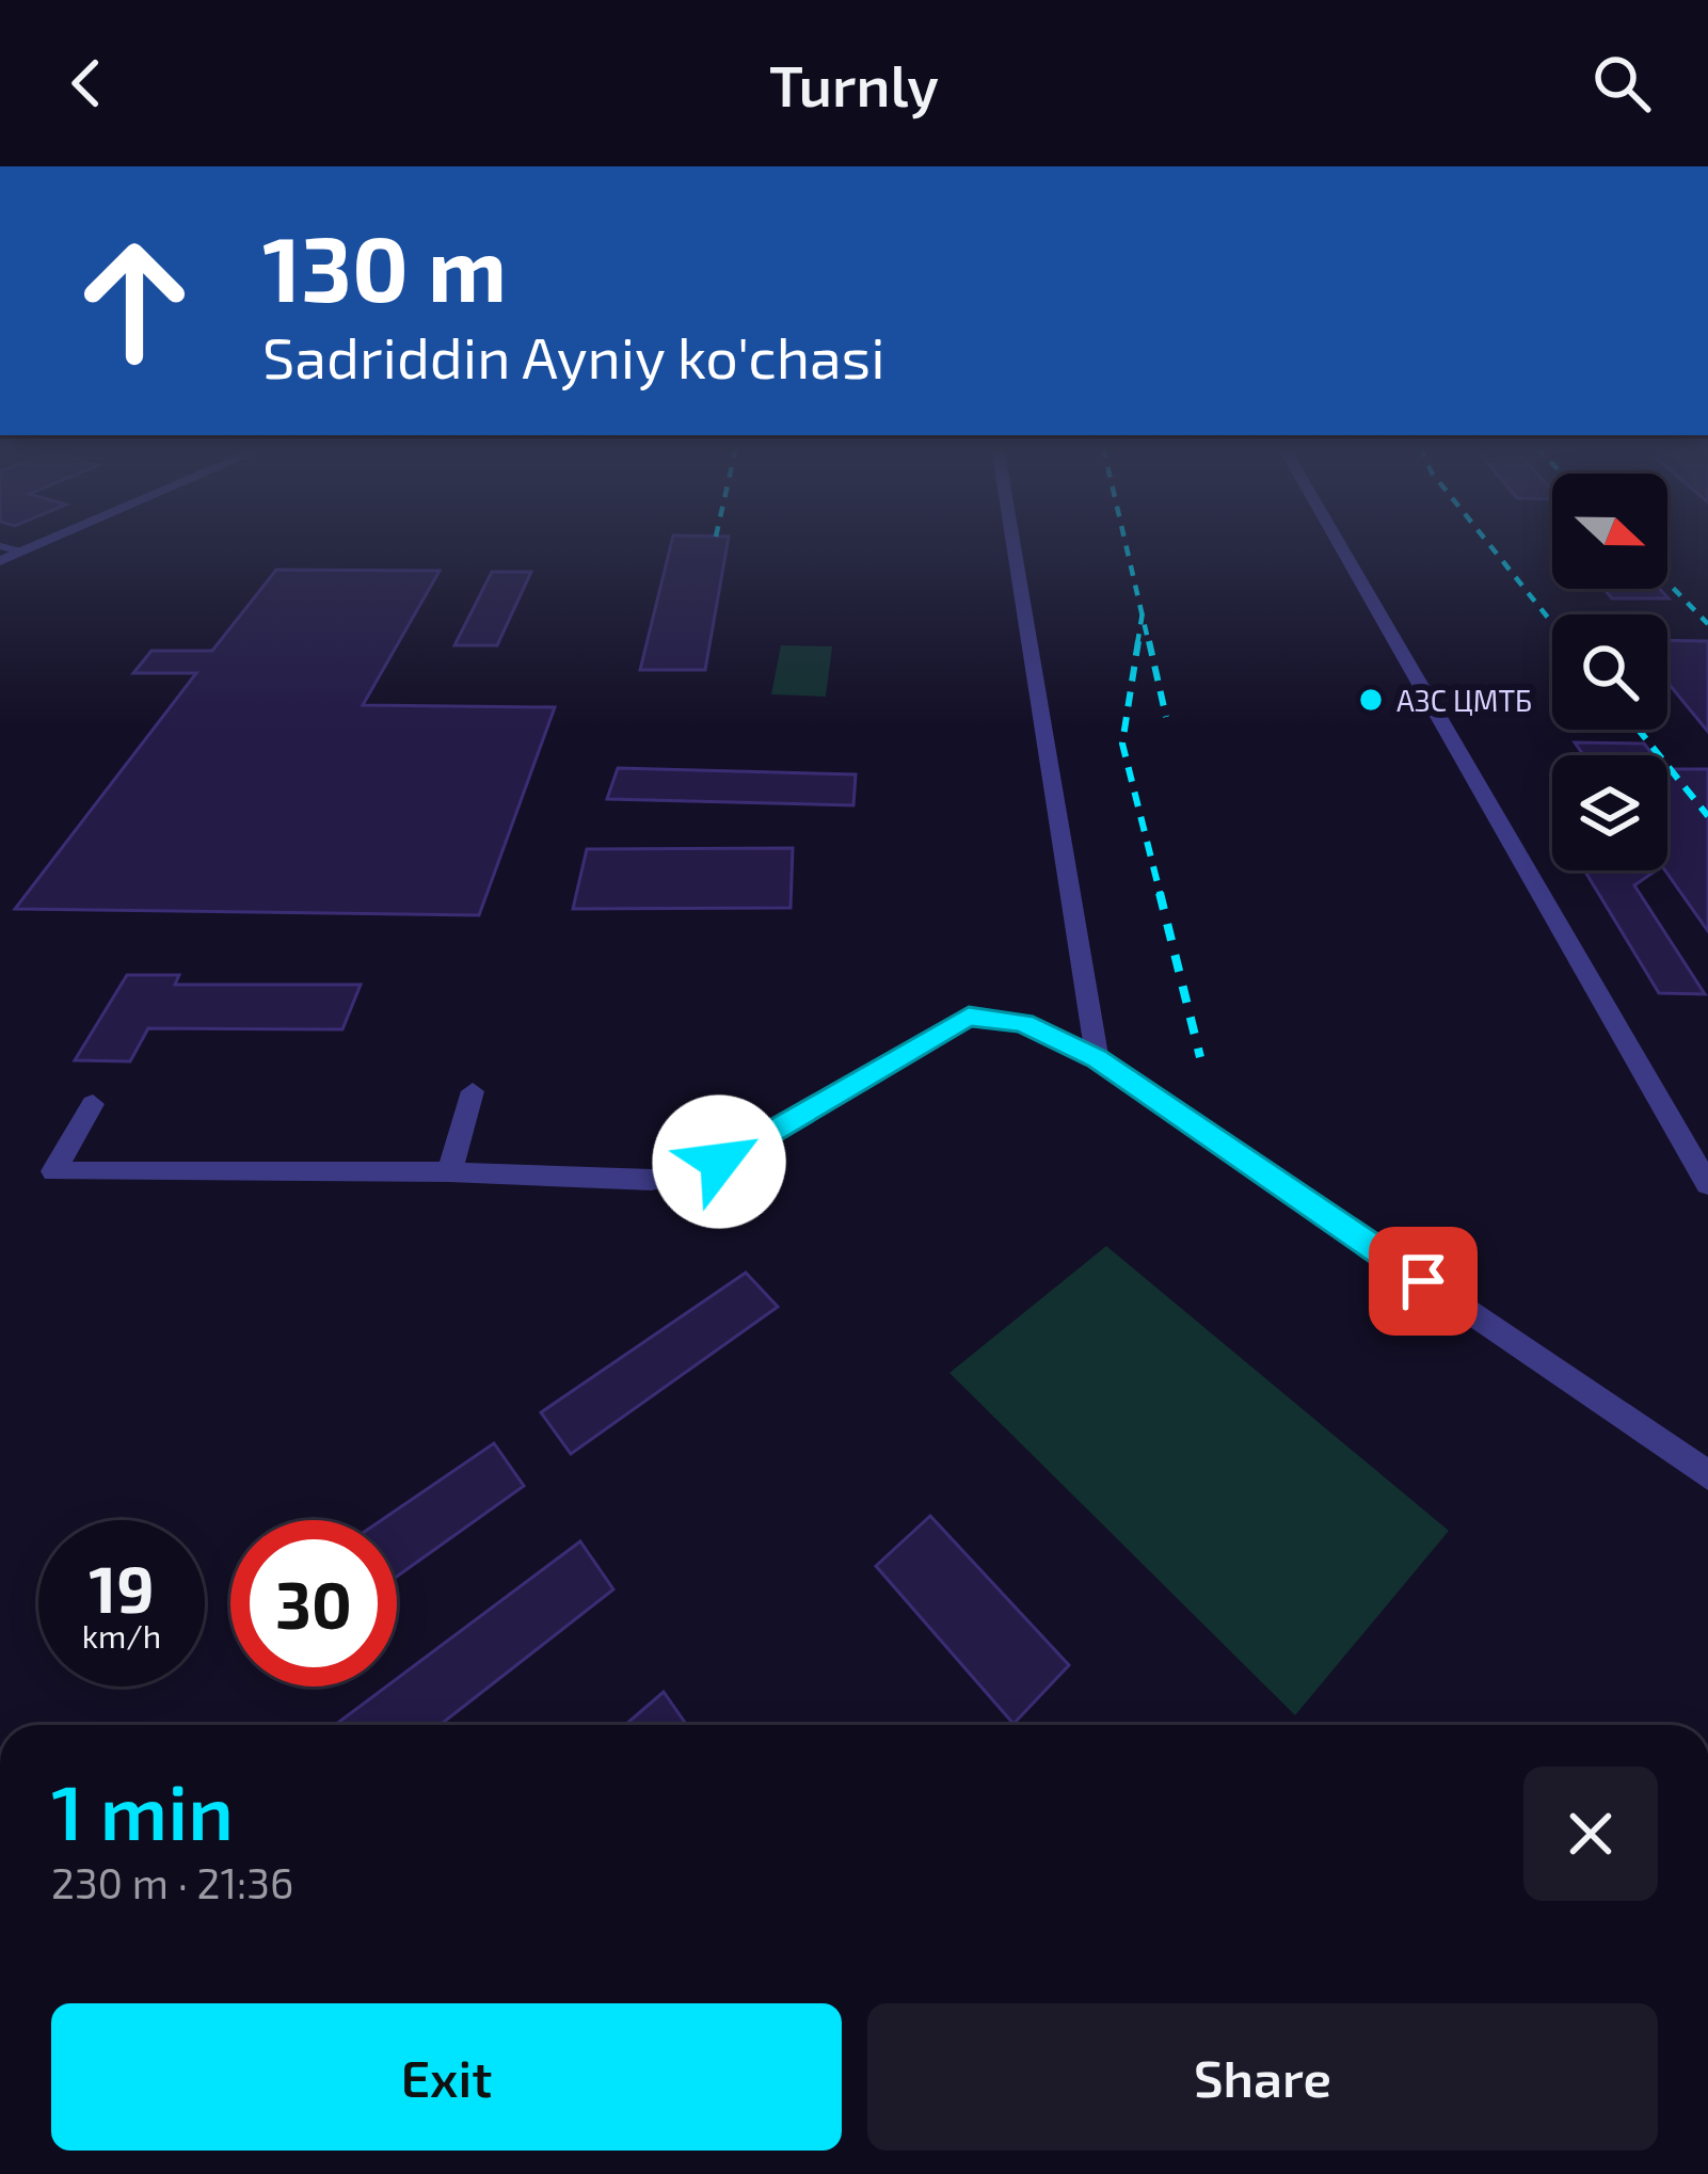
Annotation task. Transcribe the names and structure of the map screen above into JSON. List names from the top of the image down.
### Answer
{
  "places": ["АЗС ЦМТБ"],
  "north": "right",
  "page": {
    "header": "Turnly",
    "turn": ["130 m", "Sadriddin Ayniy ko'chasi"],
    "speed": "19 km/h",
    "limit": "30",
    "heading": ["1 min", "230 m · 21:36"],
    "buttons": ["Exit", "Share"]
  }
}
